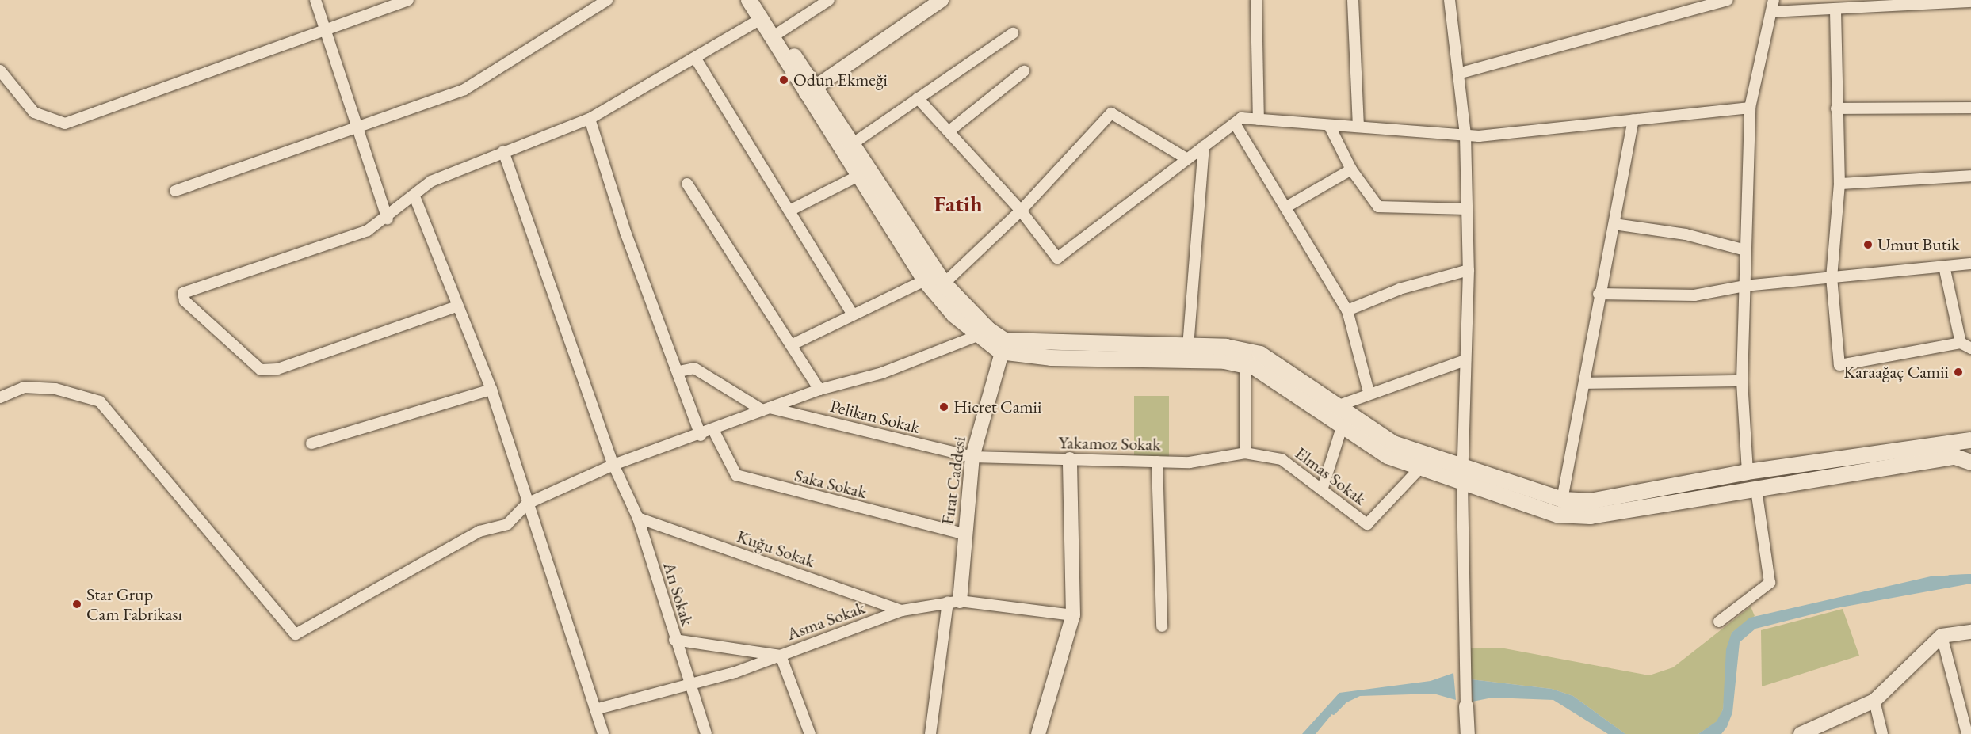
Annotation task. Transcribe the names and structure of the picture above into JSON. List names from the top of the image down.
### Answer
{
  "streets": {
    "street": [
      "Pelikan Sokak",
      "Yakamoz Sokak",
      "Elmas Sokak",
      "Fırat Caddesi",
      "Saka Sokak",
      "Kuğu Sokak",
      "Arı Sokak",
      "Asma Sokak"
    ]
  },
  "crossings": [
    ["Pelikan Sokak", "Yakamoz Sokak"],
    ["Pelikan Sokak", "Fırat Caddesi"],
    ["Yakamoz Sokak", "Elmas Sokak"],
    ["Yakamoz Sokak", "Fırat Caddesi"],
    ["Fırat Caddesi", "Saka Sokak"],
    ["Fırat Caddesi", "Asma Sokak"],
    ["Kuğu Sokak", "Arı Sokak"],
    ["Kuğu Sokak", "Asma Sokak"],
    ["Arı Sokak", "Asma Sokak"]
  ],
  "districts": ["Fatih"],
  "places": [
    "Odun Ekmeği",
    "Umut Butik",
    "Karaağaç Camii",
    "Hicret Camii",
    "Star Grup Cam Fabrikası"
  ]
}
